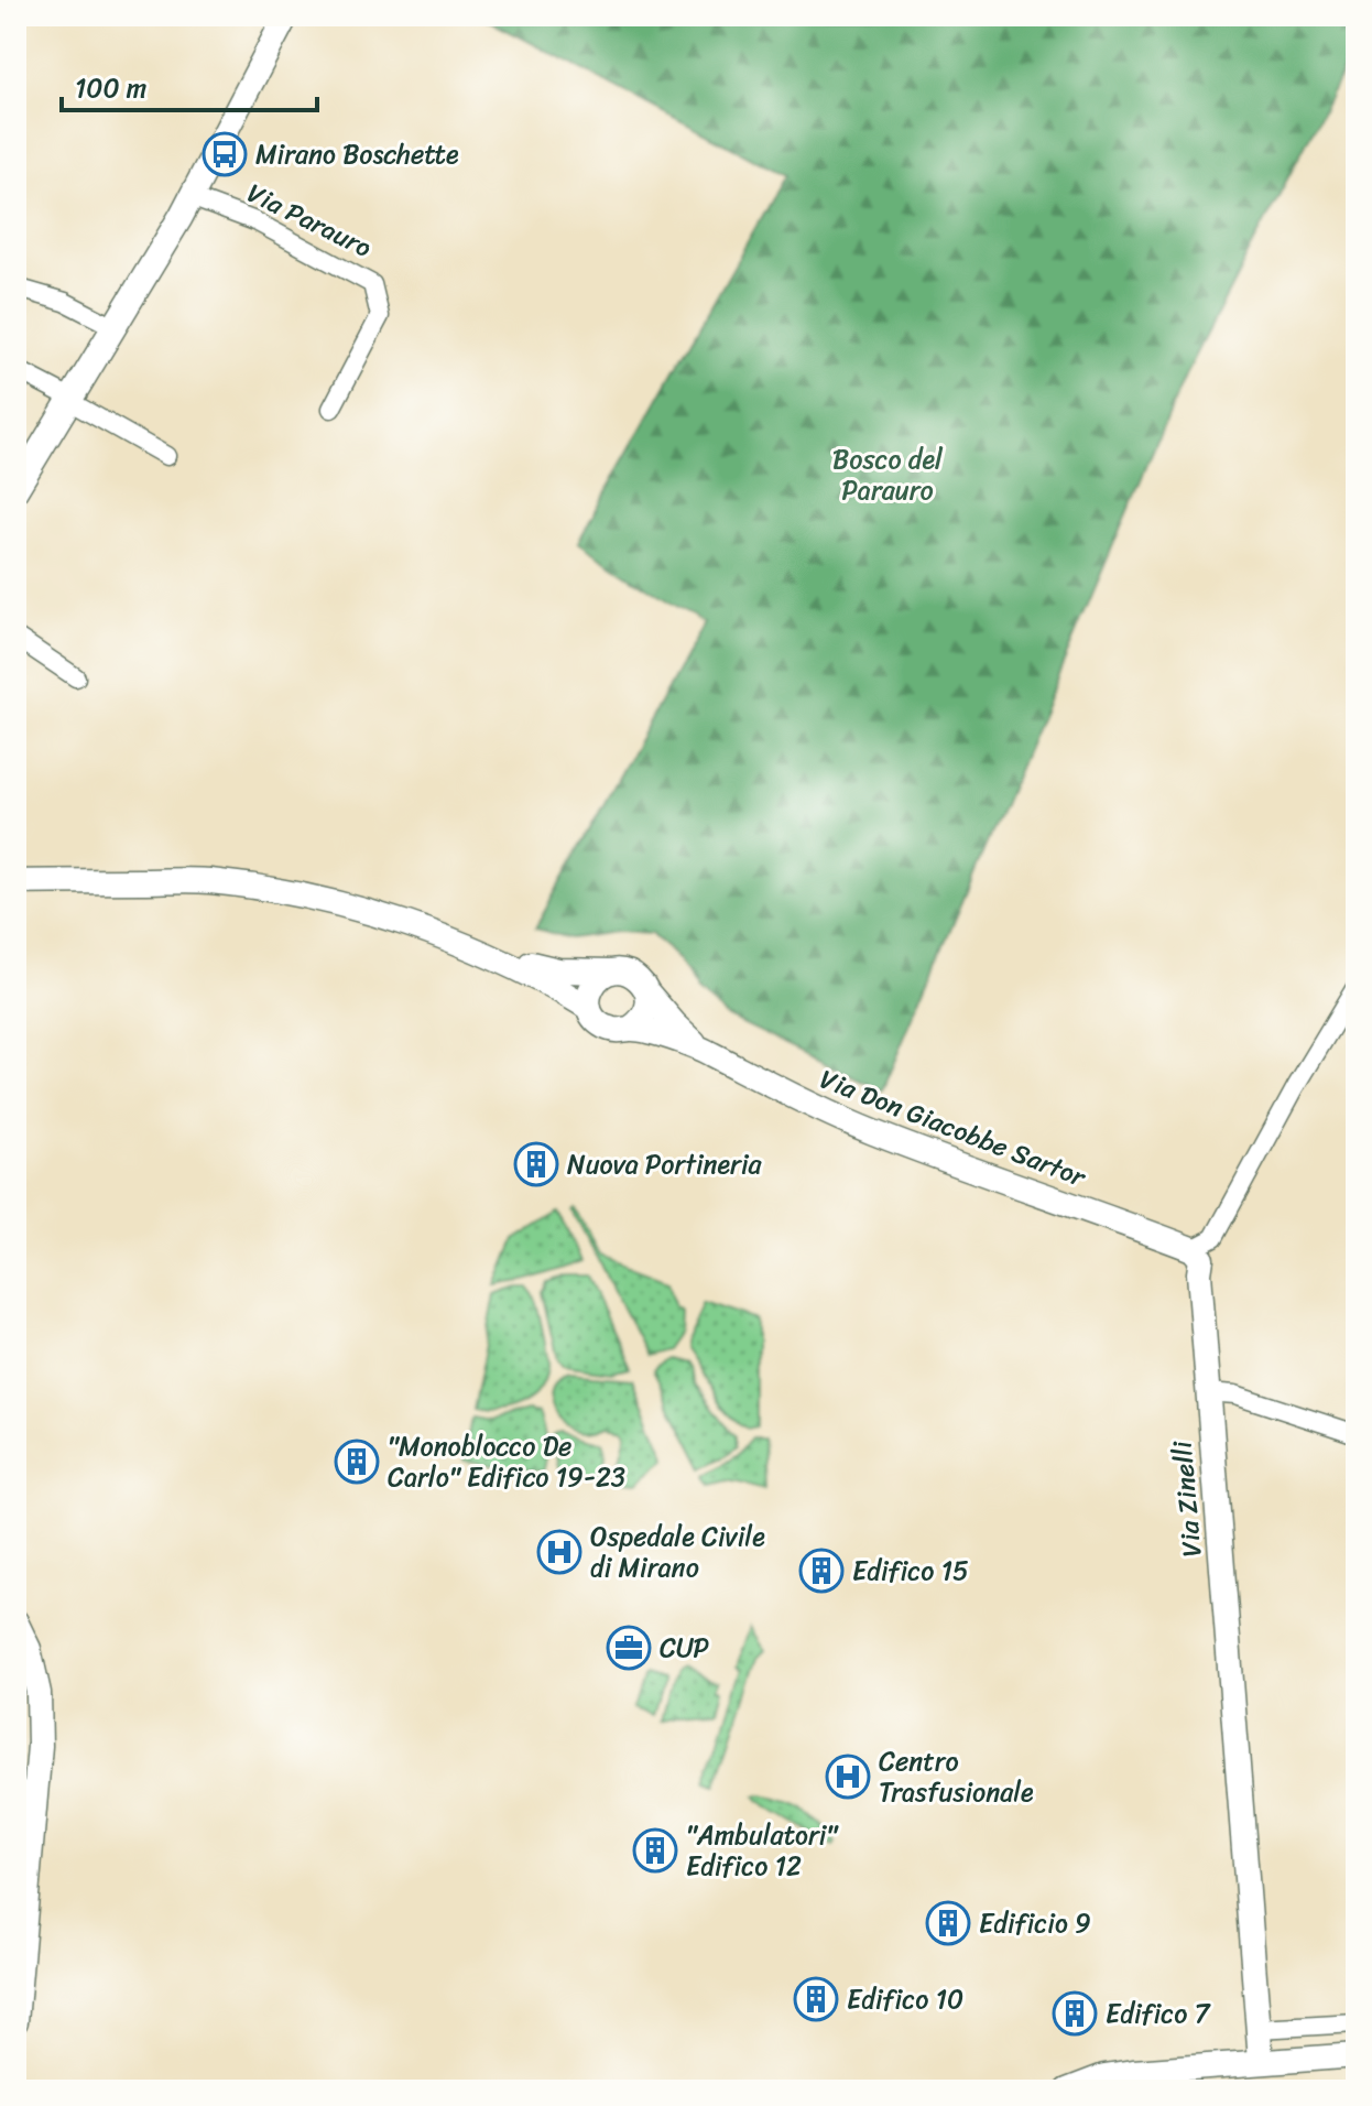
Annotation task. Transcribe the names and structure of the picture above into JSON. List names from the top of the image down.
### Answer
{
  "streets": {
    "main road": ["Via Don Giacobbe Sartor", "Via Zinelli"],
    "street": ["Via Parauro"]
  },
  "crossings": [
    ["Via Don Giacobbe Sartor", "Via Zinelli"]
  ],
  "parks": ["Bosco del Parauro"],
  "places": {
    "bus stop": ["Mirano Boschette"],
    "building": [
      "Nuova Portineria",
      "\"Monoblocco De Carlo\" Edifico 19-23",
      "Edifico 15",
      "\"Ambulatori\" Edifico 12",
      "Edificio 9",
      "Edifico 10",
      "Edifico 7"
    ],
    "hospital": ["Ospedale Civile di Mirano", "Centro Trasfusionale"],
    "office": ["CUP"]
  },
  "scale_bar": "100 m"
}
